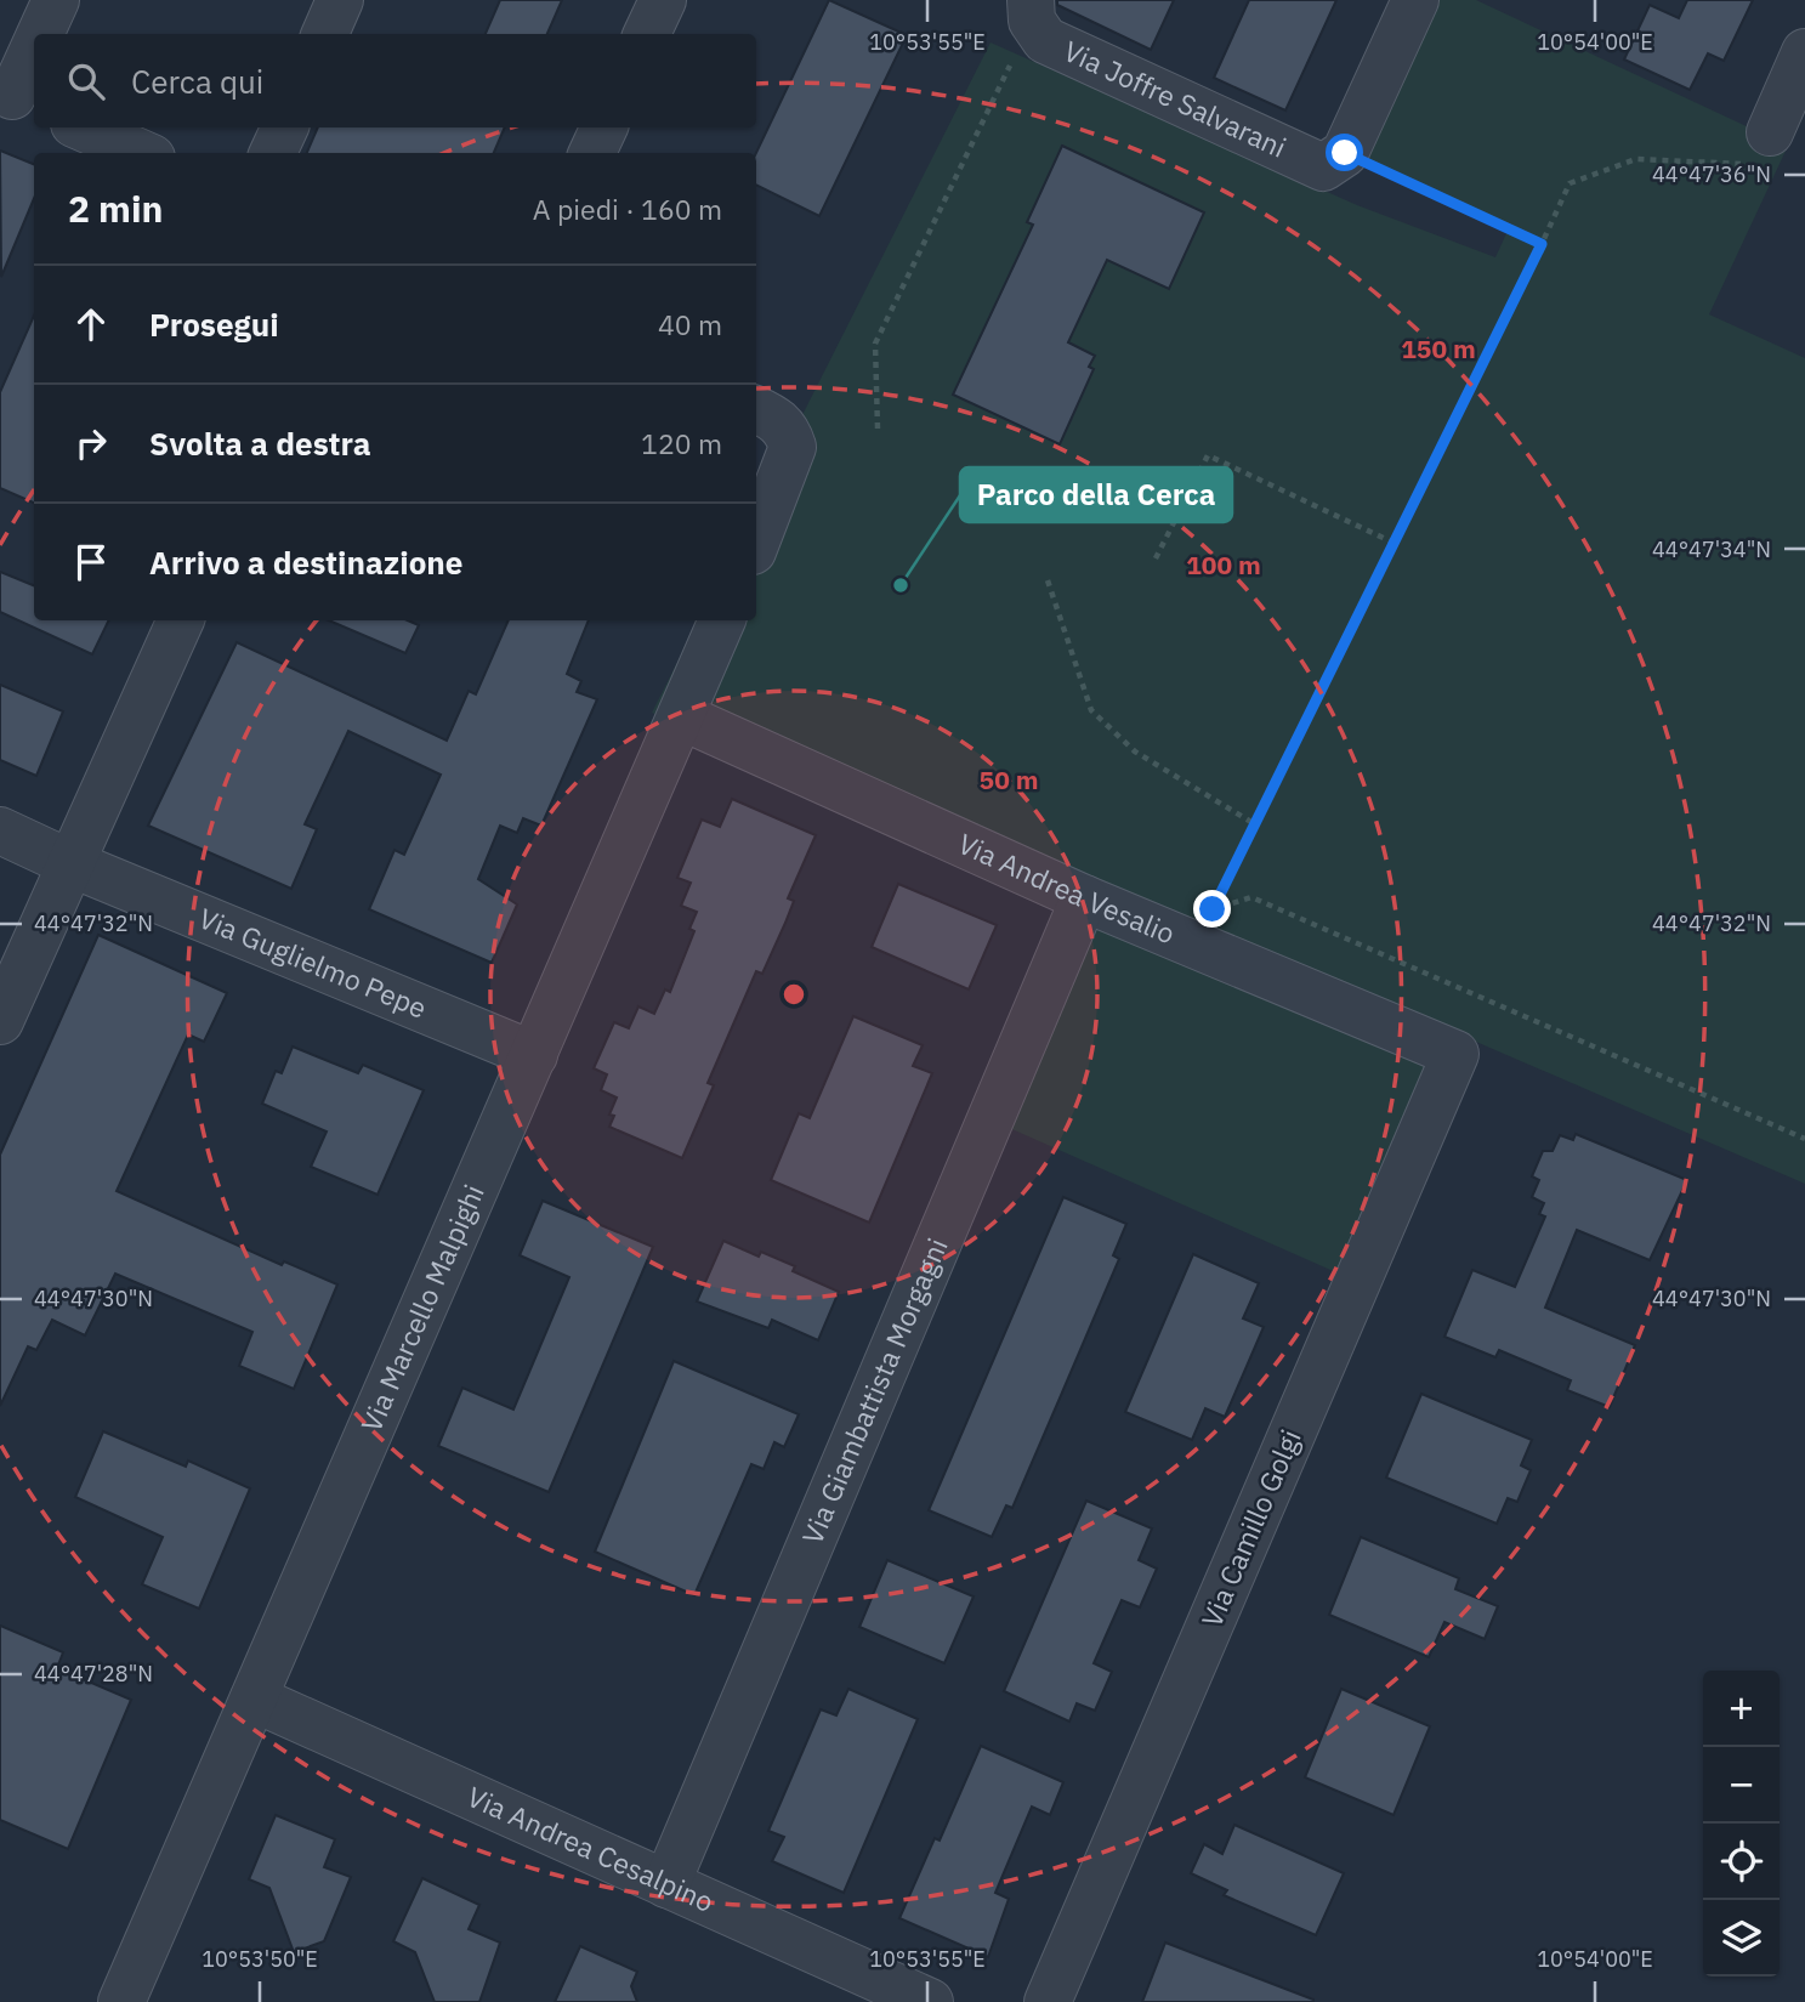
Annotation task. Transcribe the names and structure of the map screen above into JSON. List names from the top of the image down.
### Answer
{
  "streets": {
    "street": [
      "Via Joffre Salvarani",
      "Via Andrea Vesalio",
      "Via Guglielmo Pepe",
      "Via Marcello Malpighi",
      "Via Giambattista Morgagni",
      "Via Camillo Golgi",
      "Via Andrea Cesalpino"
    ]
  },
  "crossings": [
    ["Via Andrea Vesalio", "Via Marcello Malpighi"],
    ["Via Andrea Vesalio", "Via Giambattista Morgagni"],
    ["Via Andrea Vesalio", "Via Camillo Golgi"],
    ["Via Guglielmo Pepe", "Via Marcello Malpighi"],
    ["Via Marcello Malpighi", "Via Andrea Cesalpino"],
    ["Via Giambattista Morgagni", "Via Andrea Cesalpino"]
  ],
  "places": ["Parco della Cerca"],
  "page": {
    "search": "Cerca qui",
    "heading": ["2 min", "A piedi · 160 m"],
    "list": [
      ["Prosegui", "40 m"],
      ["Svolta a destra", "120 m"],
      "Arrivo a destinazione"
    ],
    "map_buttons": ["+", "−"]
  },
  "coordinates": [
    "10°53'55\"E",
    "10°54'00\"E",
    "44°47'36\"N",
    "44°47'34\"N",
    "44°47'32\"N",
    "44°47'30\"N",
    "44°47'28\"N",
    "10°53'50\"E"
  ],
  "rings": ["150 m", "100 m", "50 m"]
}
